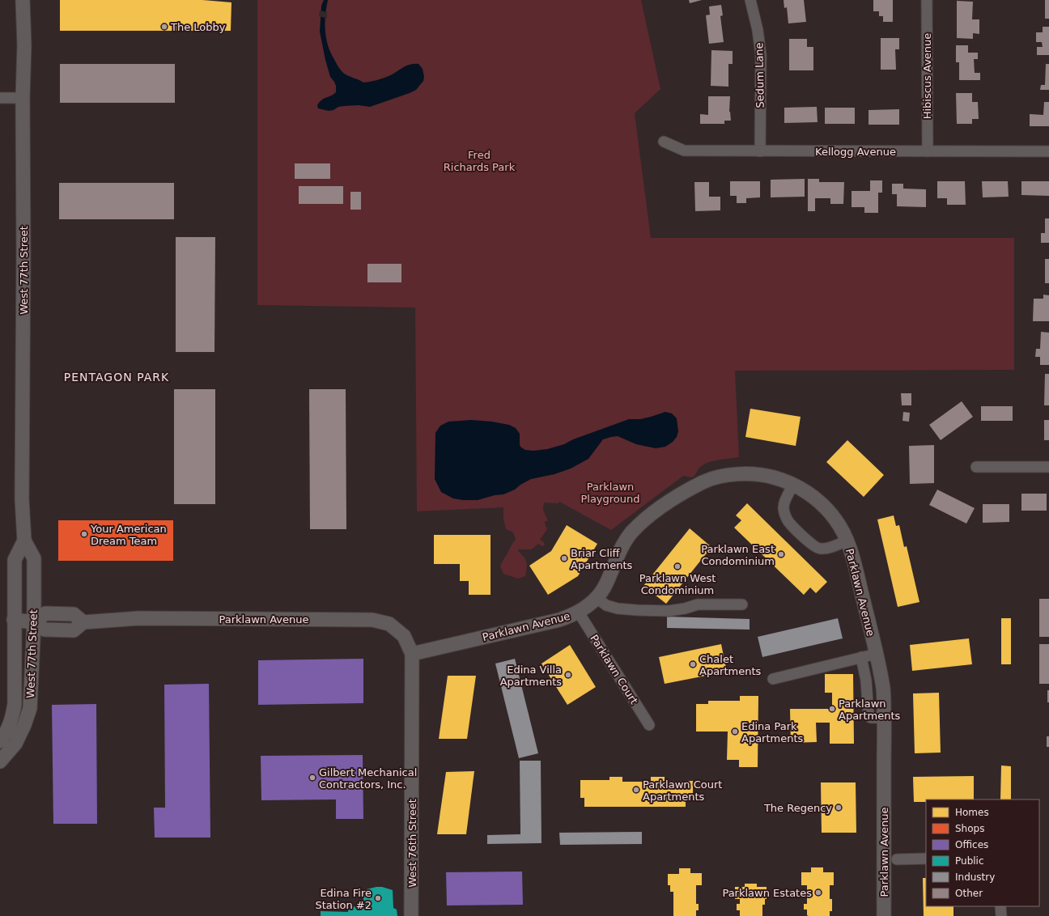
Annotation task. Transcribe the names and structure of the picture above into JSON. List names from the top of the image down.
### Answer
{
  "streets": {
    "street": [
      "Sedum Lane",
      "Hibiscus Avenue",
      "Kellogg Avenue",
      "West 77th Street",
      "Parklawn Avenue",
      "Parklawn Court",
      "West 76th Street"
    ]
  },
  "crossings": [
    ["Sedum Lane", "Kellogg Avenue"],
    ["Hibiscus Avenue", "Kellogg Avenue"],
    ["West 77th Street", "Parklawn Avenue"],
    ["Parklawn Avenue", "Parklawn Court"],
    ["Parklawn Avenue", "West 76th Street"]
  ],
  "districts": ["PENTAGON PARK"],
  "parks": ["Fred Richards Park", "Parklawn Playground"],
  "places": [
    "The Lobby",
    "Your American Dream Team",
    "Parklawn East Condominium",
    "Briar Cliff Apartments",
    "Parklawn West Condominium",
    "Chalet Apartments",
    "Edina Villa Apartments",
    "Parklawn Apartments",
    "Edina Park Apartments",
    "Gilbert Mechanical Contractors, Inc.",
    "Parklawn Court Apartments",
    "The Regency",
    "Parklawn Estates",
    "Edina Fire Station #2"
  ],
  "legend": [
    "Homes",
    "Shops",
    "Offices",
    "Public",
    "Industry",
    "Other"
  ]
}
